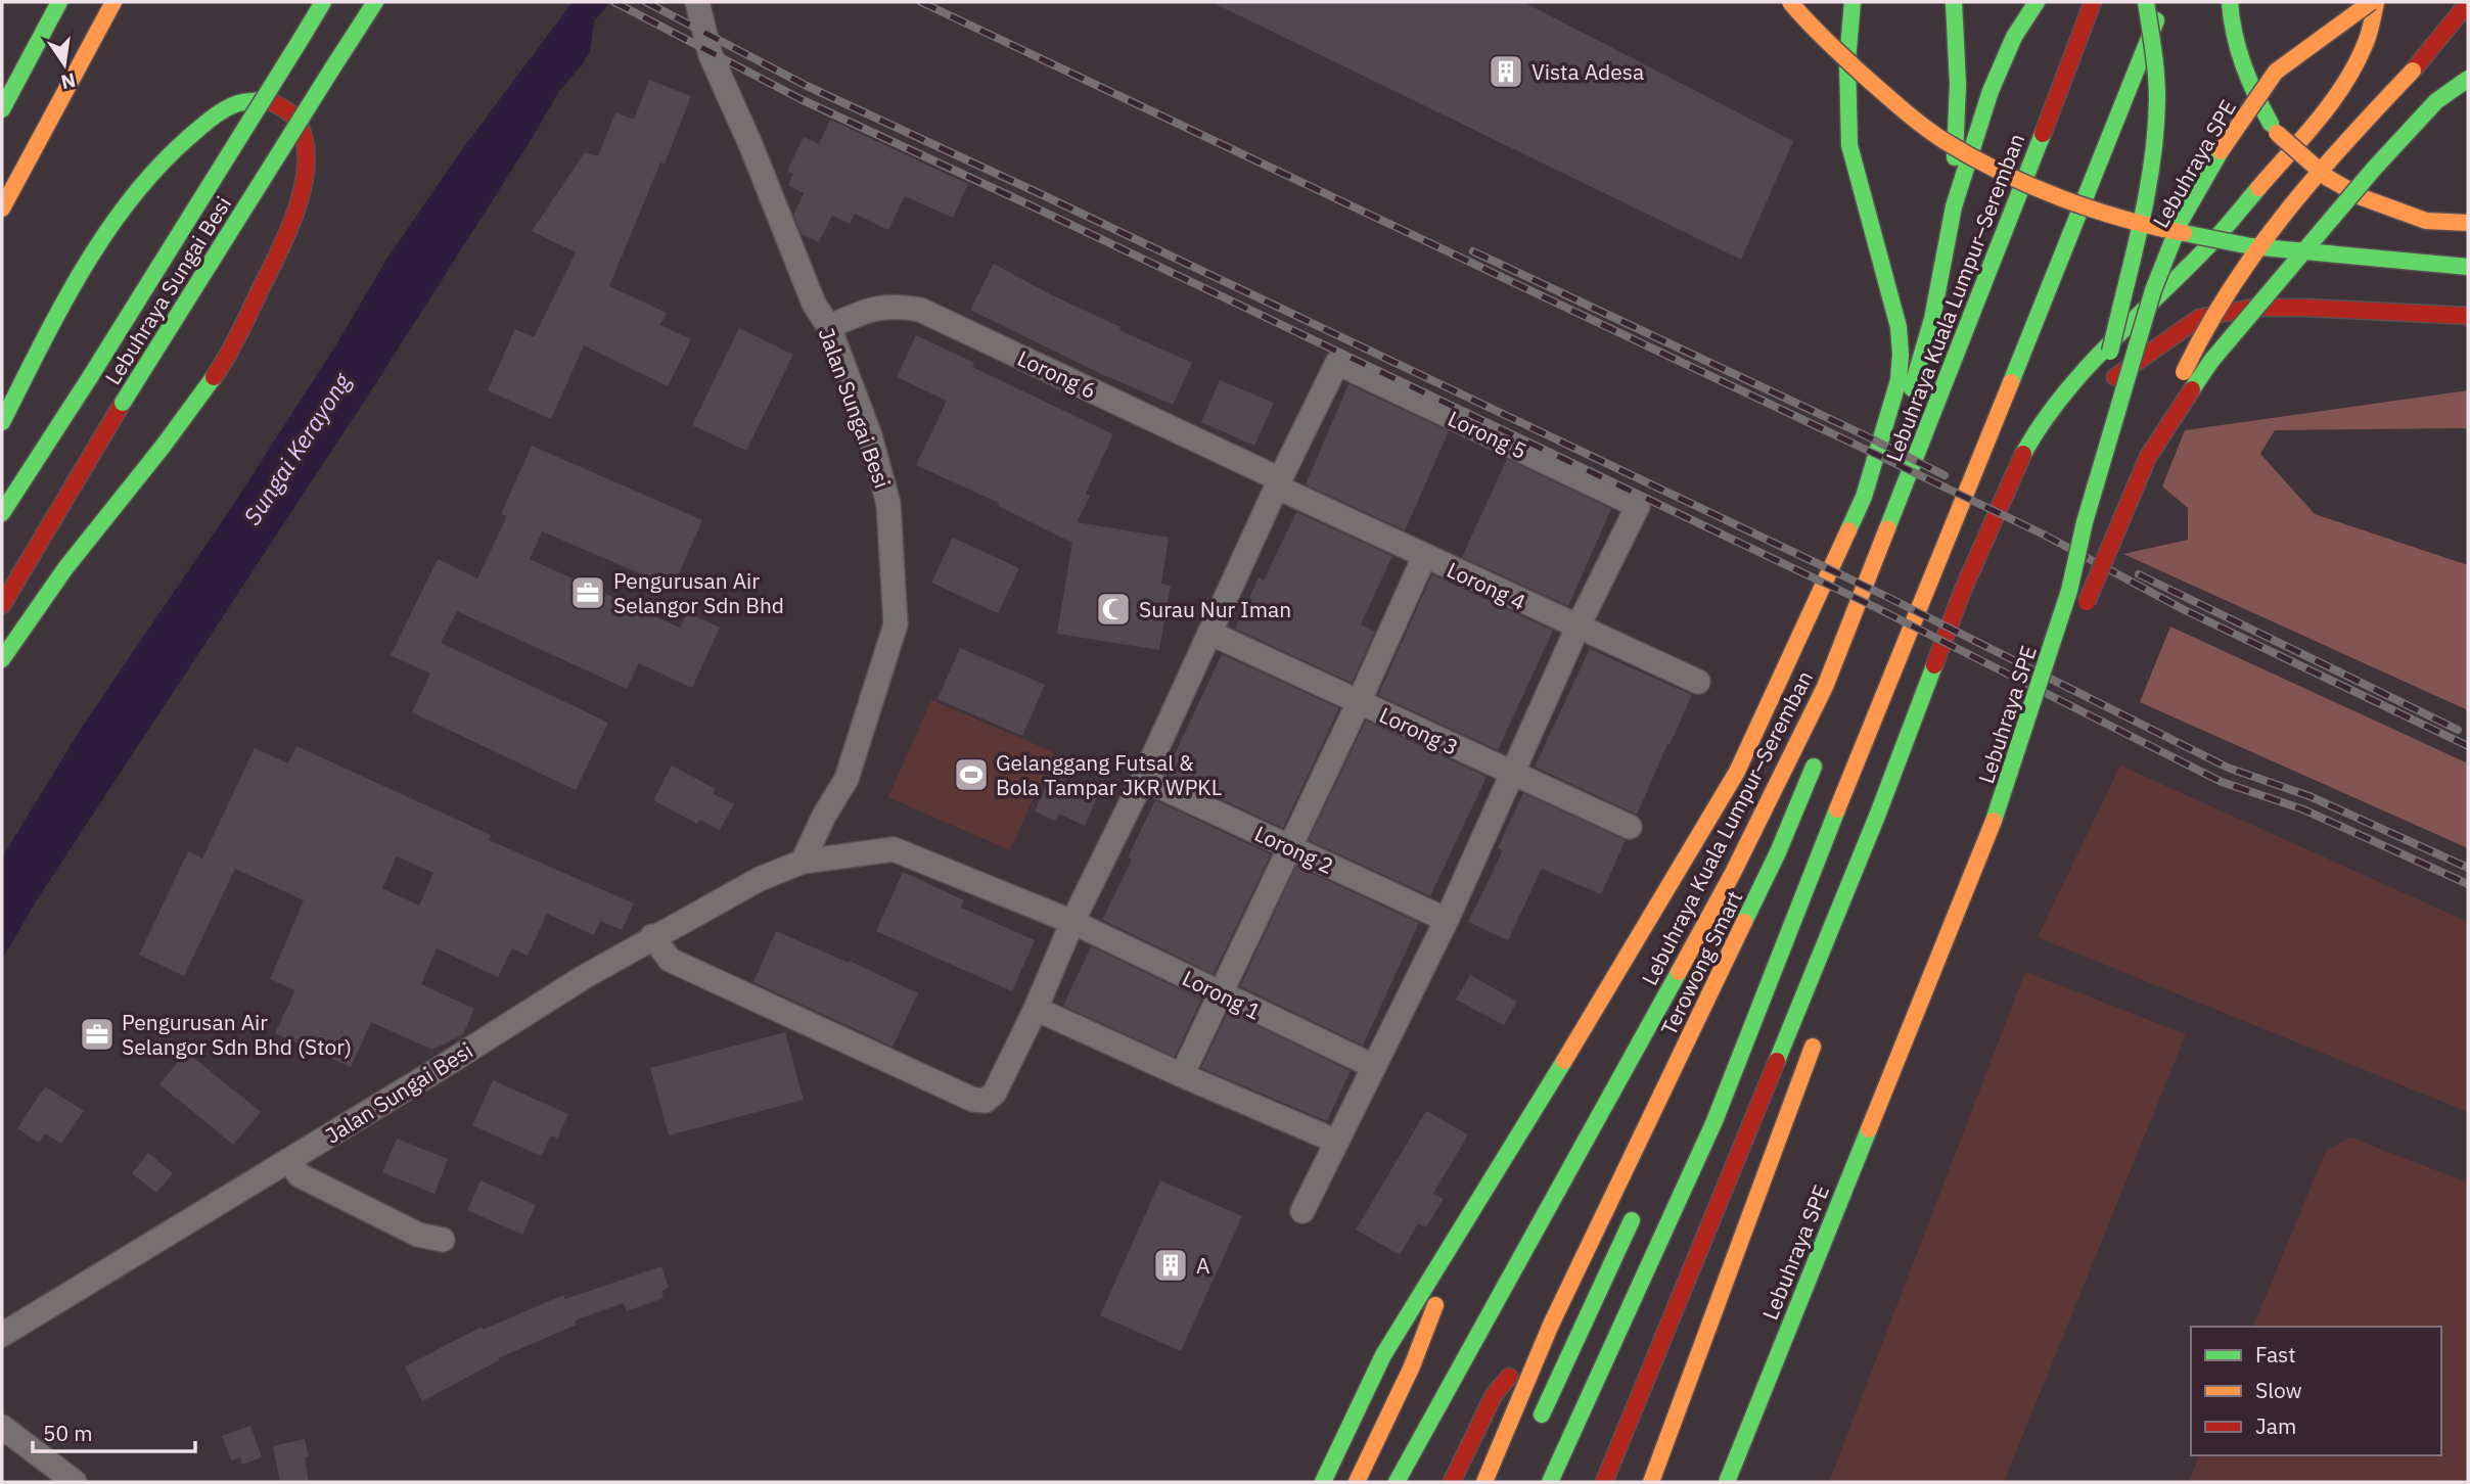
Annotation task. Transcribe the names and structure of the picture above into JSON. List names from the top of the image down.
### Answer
{
  "streets": {
    "highway": [
      "Lebuhraya SPE",
      "Lebuhraya Sungai Besi",
      "Lebuhraya Kuala Lumpur–Seremban",
      "Terowong Smart"
    ],
    "street": [
      "Lorong 6",
      "Jalan Sungai Besi",
      "Lorong 5",
      "Lorong 4",
      "Lorong 3",
      "Lorong 2",
      "Lorong 1"
    ]
  },
  "crossings": [
    ["Lorong 6", "Jalan Sungai Besi"],
    ["Lorong 6", "Lorong 5"],
    ["Lorong 6", "Lorong 4"],
    ["Jalan Sungai Besi", "Lorong 1"],
    ["Lorong 5", "Lorong 4"]
  ],
  "water": ["Sungai Kerayong"],
  "places": {
    "building": ["Vista Adesa", "A"],
    "office": ["Pengurusan Air Selangor Sdn Bhd", "Pengurusan Air Selangor Sdn Bhd (Stor)"],
    "mosque": ["Surau Nur Iman"],
    "sports": ["Gelanggang Futsal & Bola Tampar JKR WPKL"]
  },
  "legend": ["Fast", "Slow", "Jam"],
  "scale_bar": "50 m",
  "north": "bottom"
}
